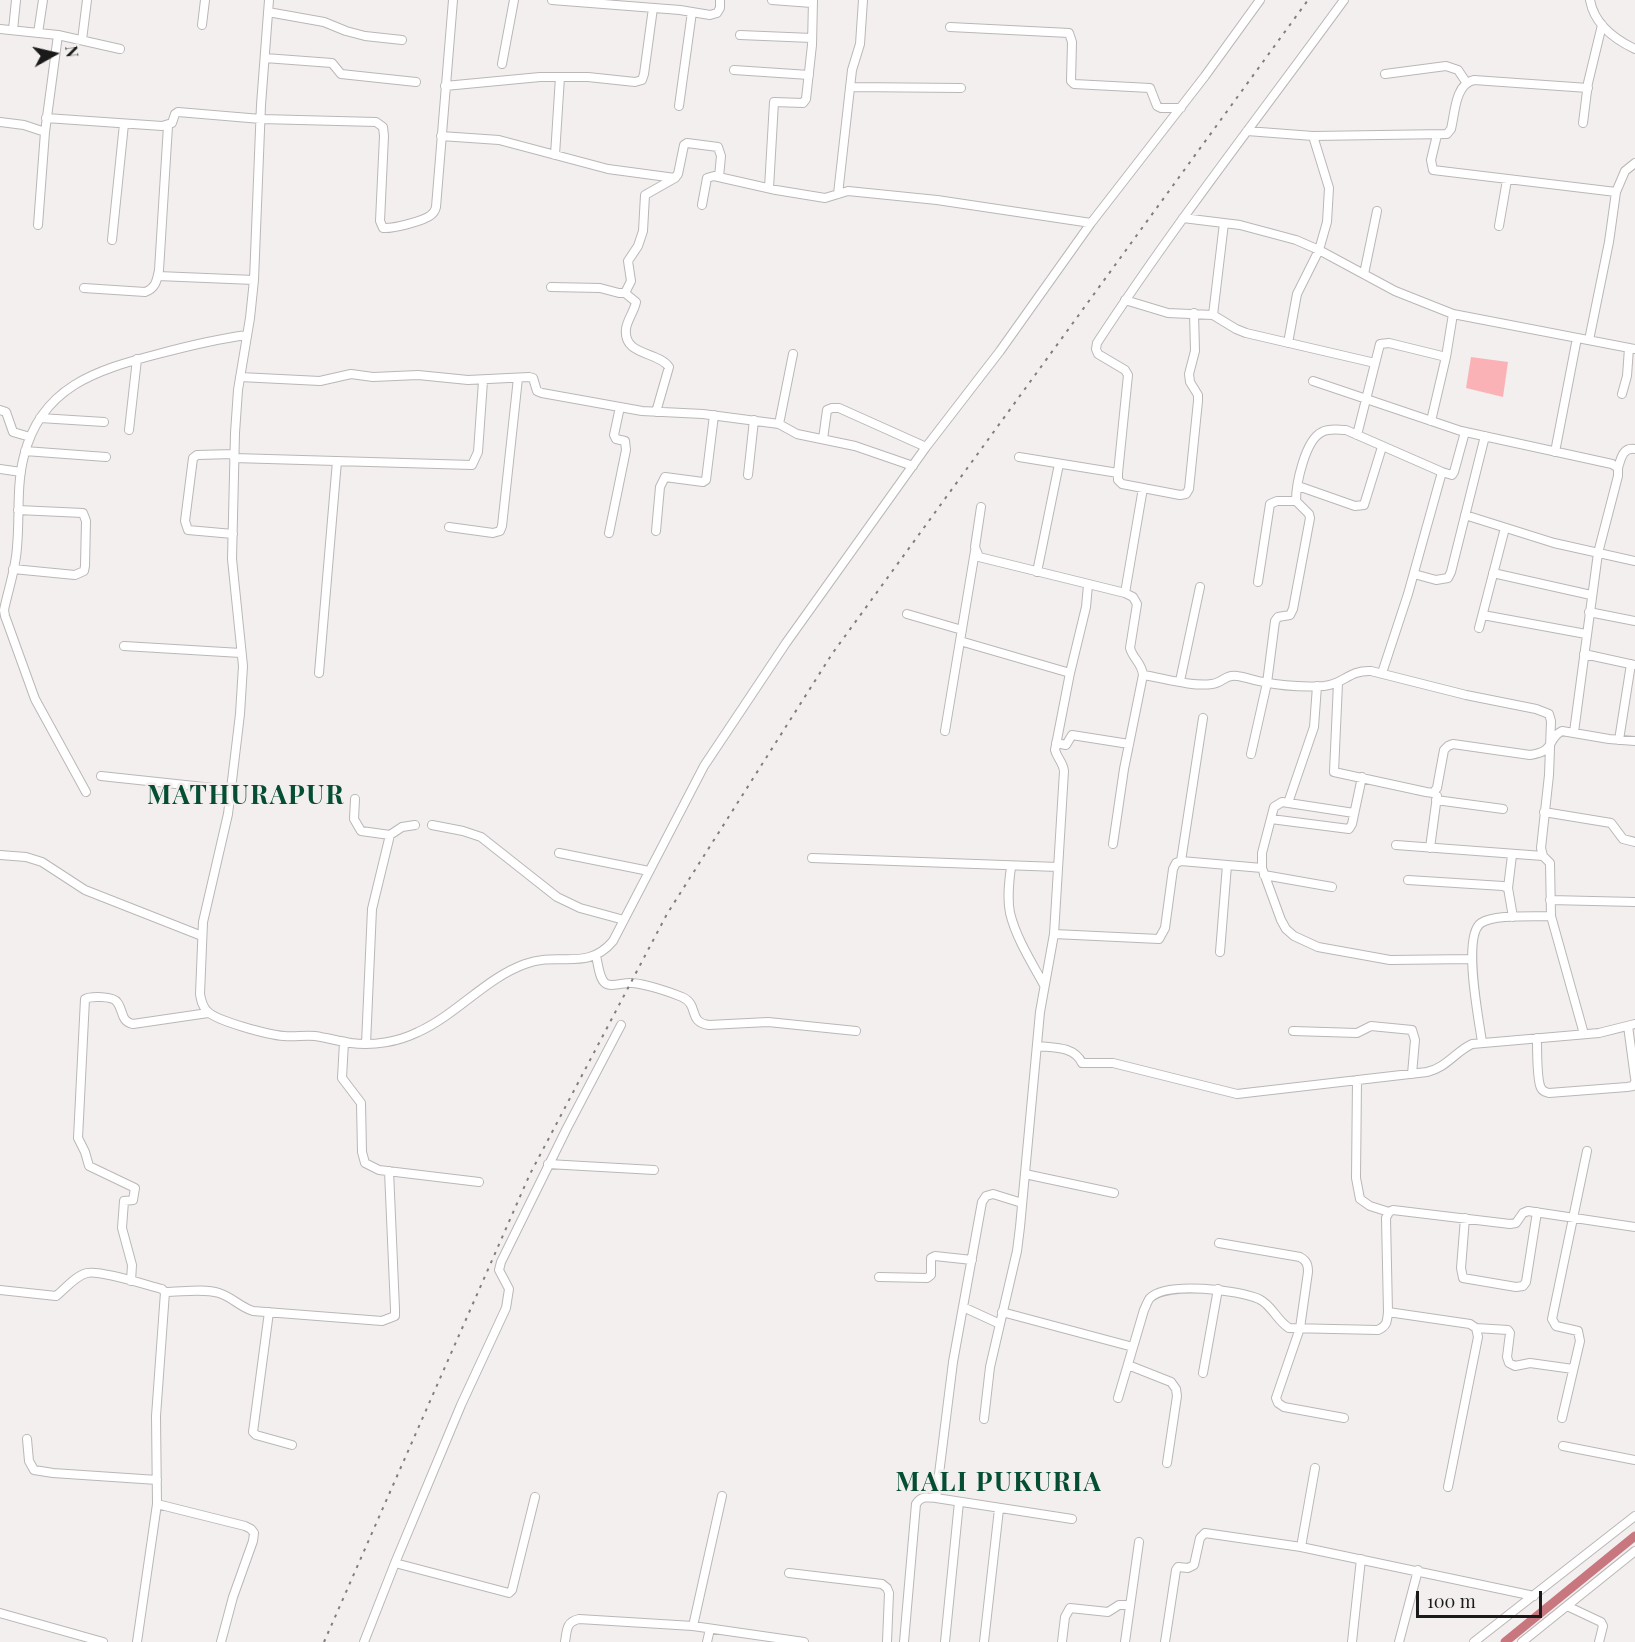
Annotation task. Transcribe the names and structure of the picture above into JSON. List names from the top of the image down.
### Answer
{
  "districts": ["MATHURAPUR", "MALI PUKURIA"],
  "scale_bar": "100 m",
  "north": "right"
}
